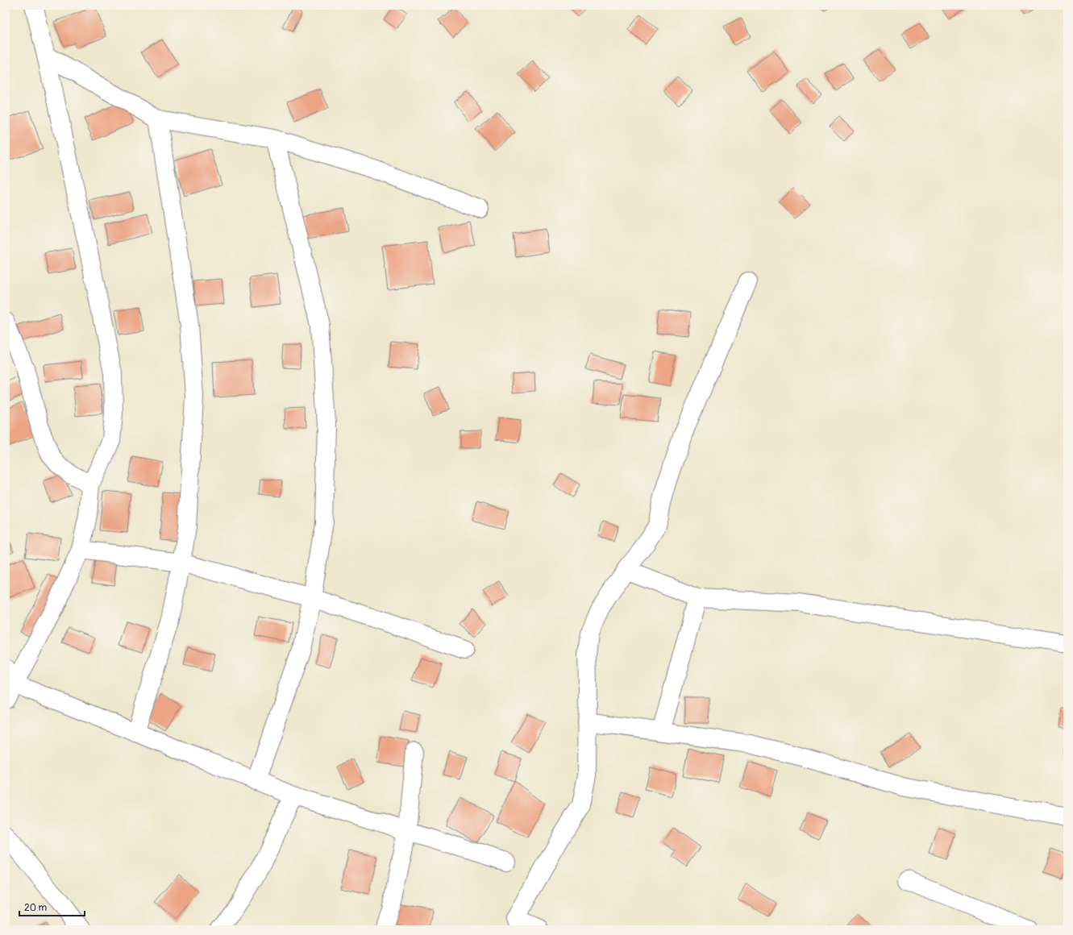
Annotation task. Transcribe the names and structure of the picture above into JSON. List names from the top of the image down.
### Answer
{
  "scale_bar": "20 m"
}
